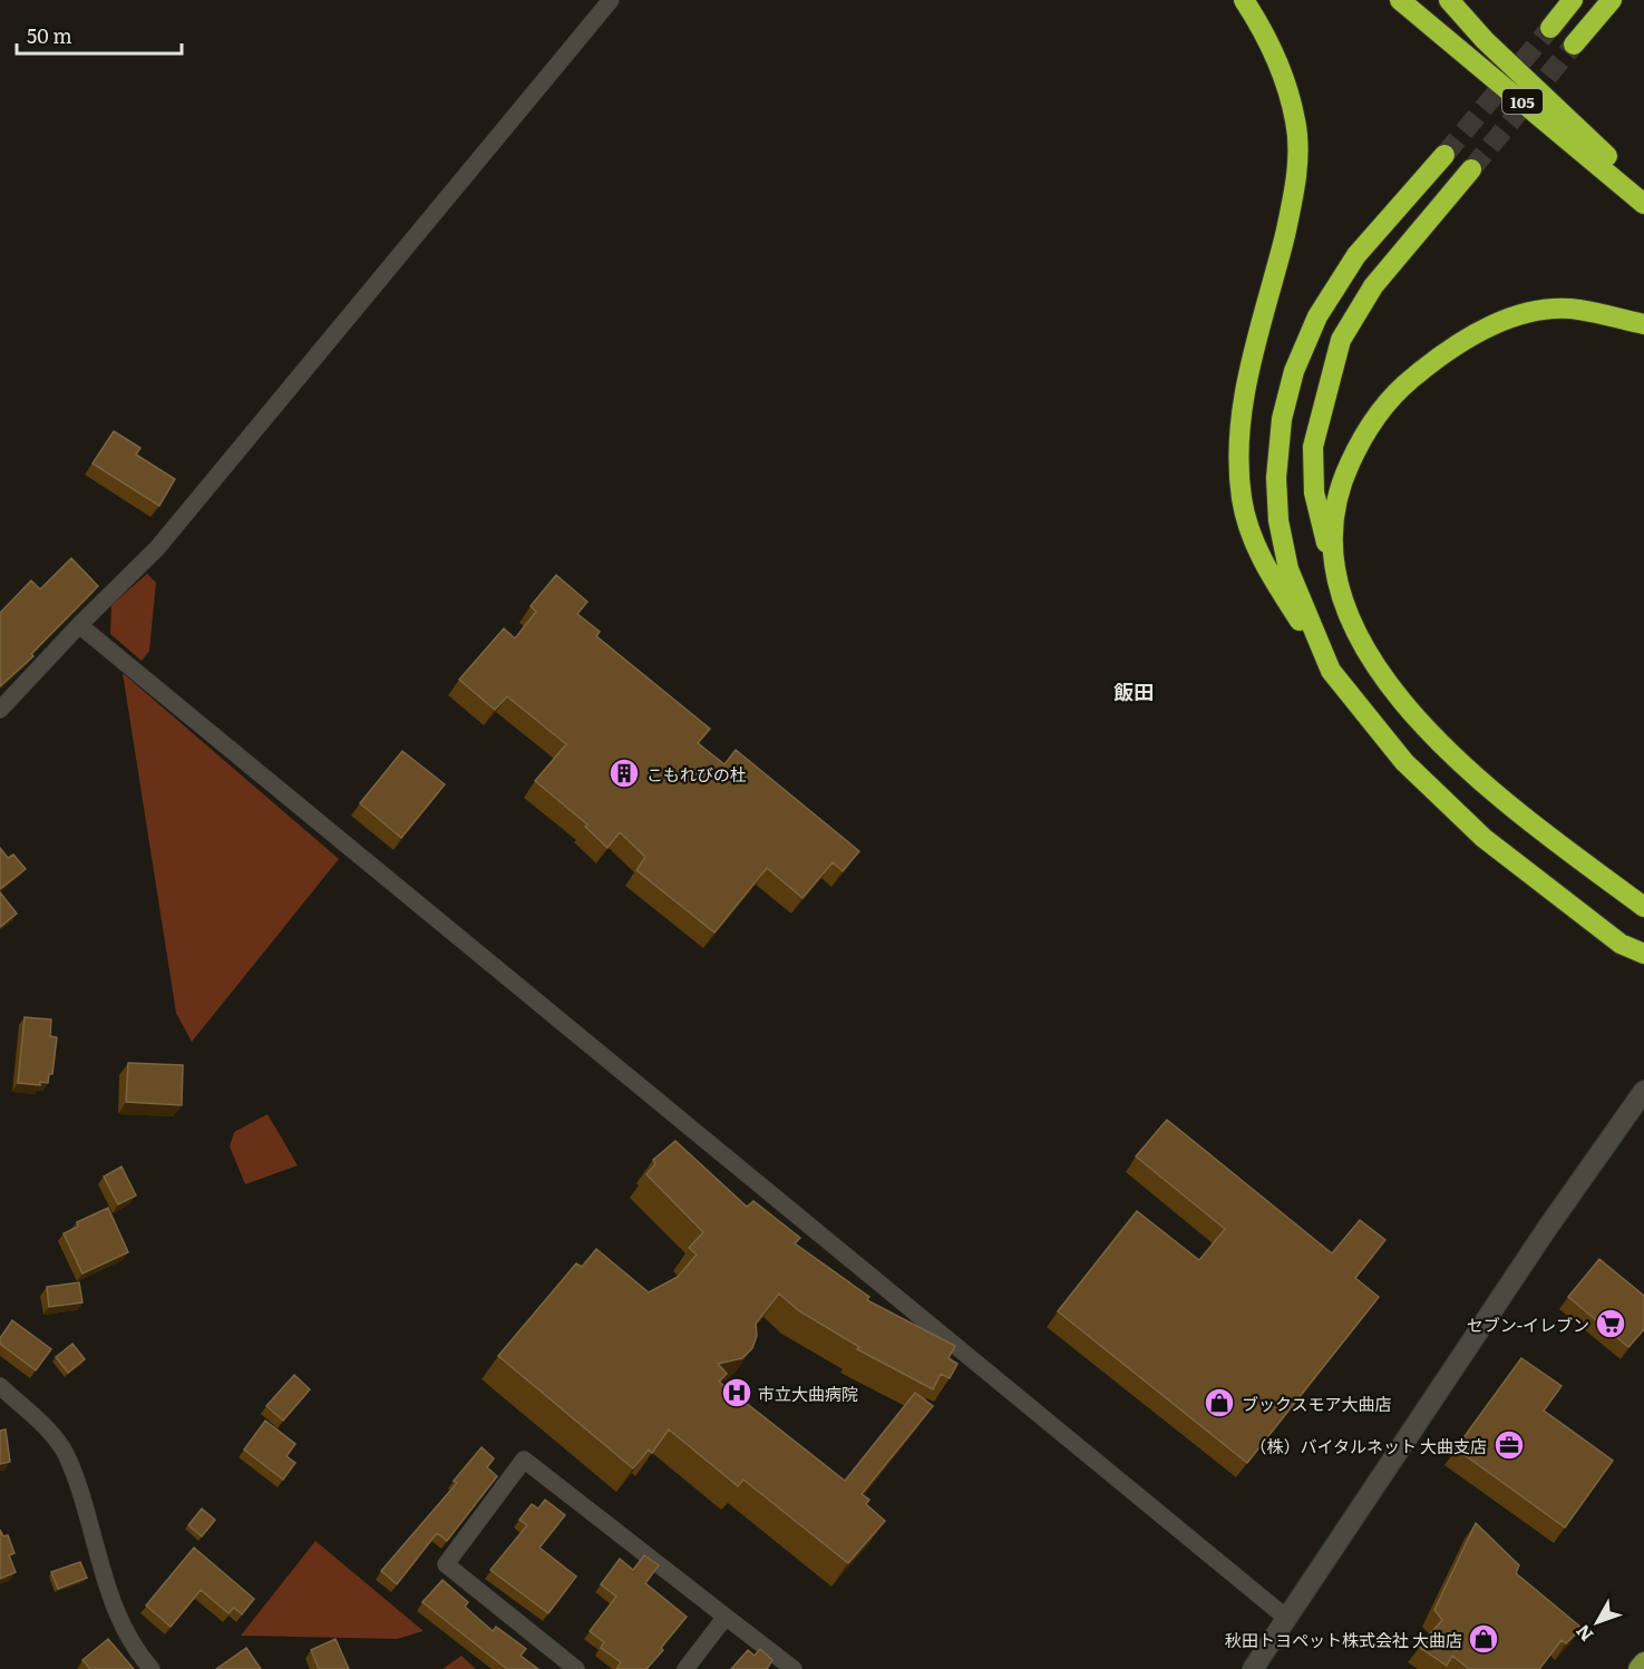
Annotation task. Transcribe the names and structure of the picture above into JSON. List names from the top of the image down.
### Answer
{
  "streets": {
    "highway": ["105"]
  },
  "districts": ["飯田"],
  "places": {
    "building": ["こもれびの杜"],
    "supermarket": ["セブン-イレブン"],
    "hospital": ["市立大曲病院"],
    "shop": ["ブックスモア大曲店", "秋田トヨペット株式会社 大曲店"],
    "office": ["（株）バイタルネット 大曲支店"]
  },
  "scale_bar": "50 m",
  "north": "bottom left"
}
